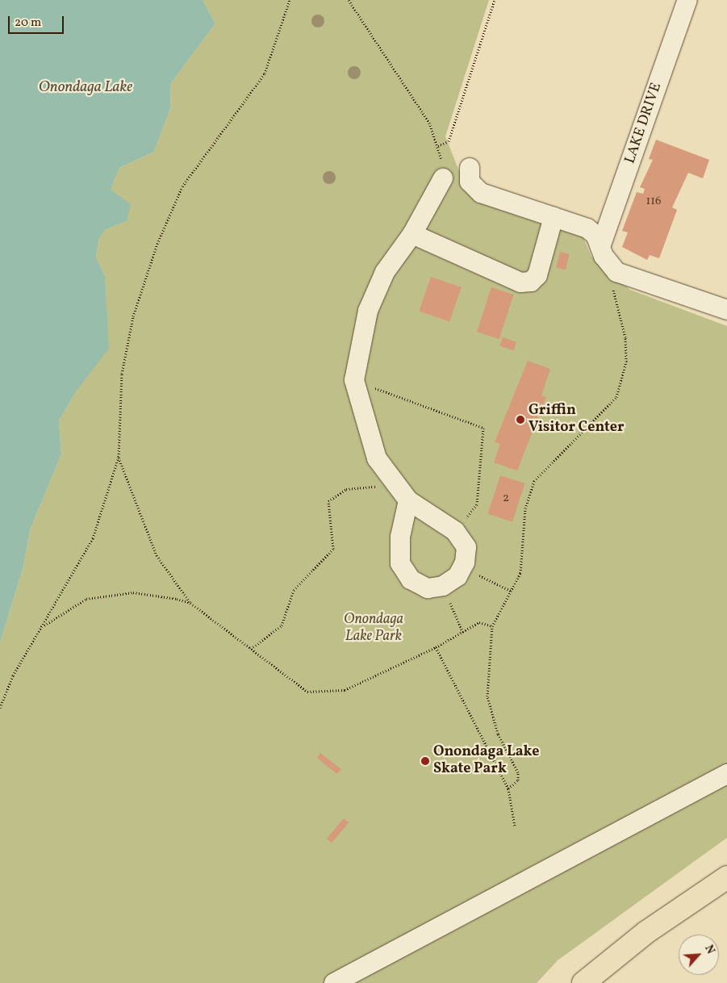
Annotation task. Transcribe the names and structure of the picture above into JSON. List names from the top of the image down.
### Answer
{
  "streets": {
    "street": ["LAKE DRIVE"]
  },
  "water": ["Onondaga Lake"],
  "parks": ["Onondaga Lake Park"],
  "places": ["Griffin Visitor Center", "Onondaga Lake Skate Park"],
  "house_numbers": ["116", "2"],
  "scale_bar": "20 m",
  "north": "top right"
}
